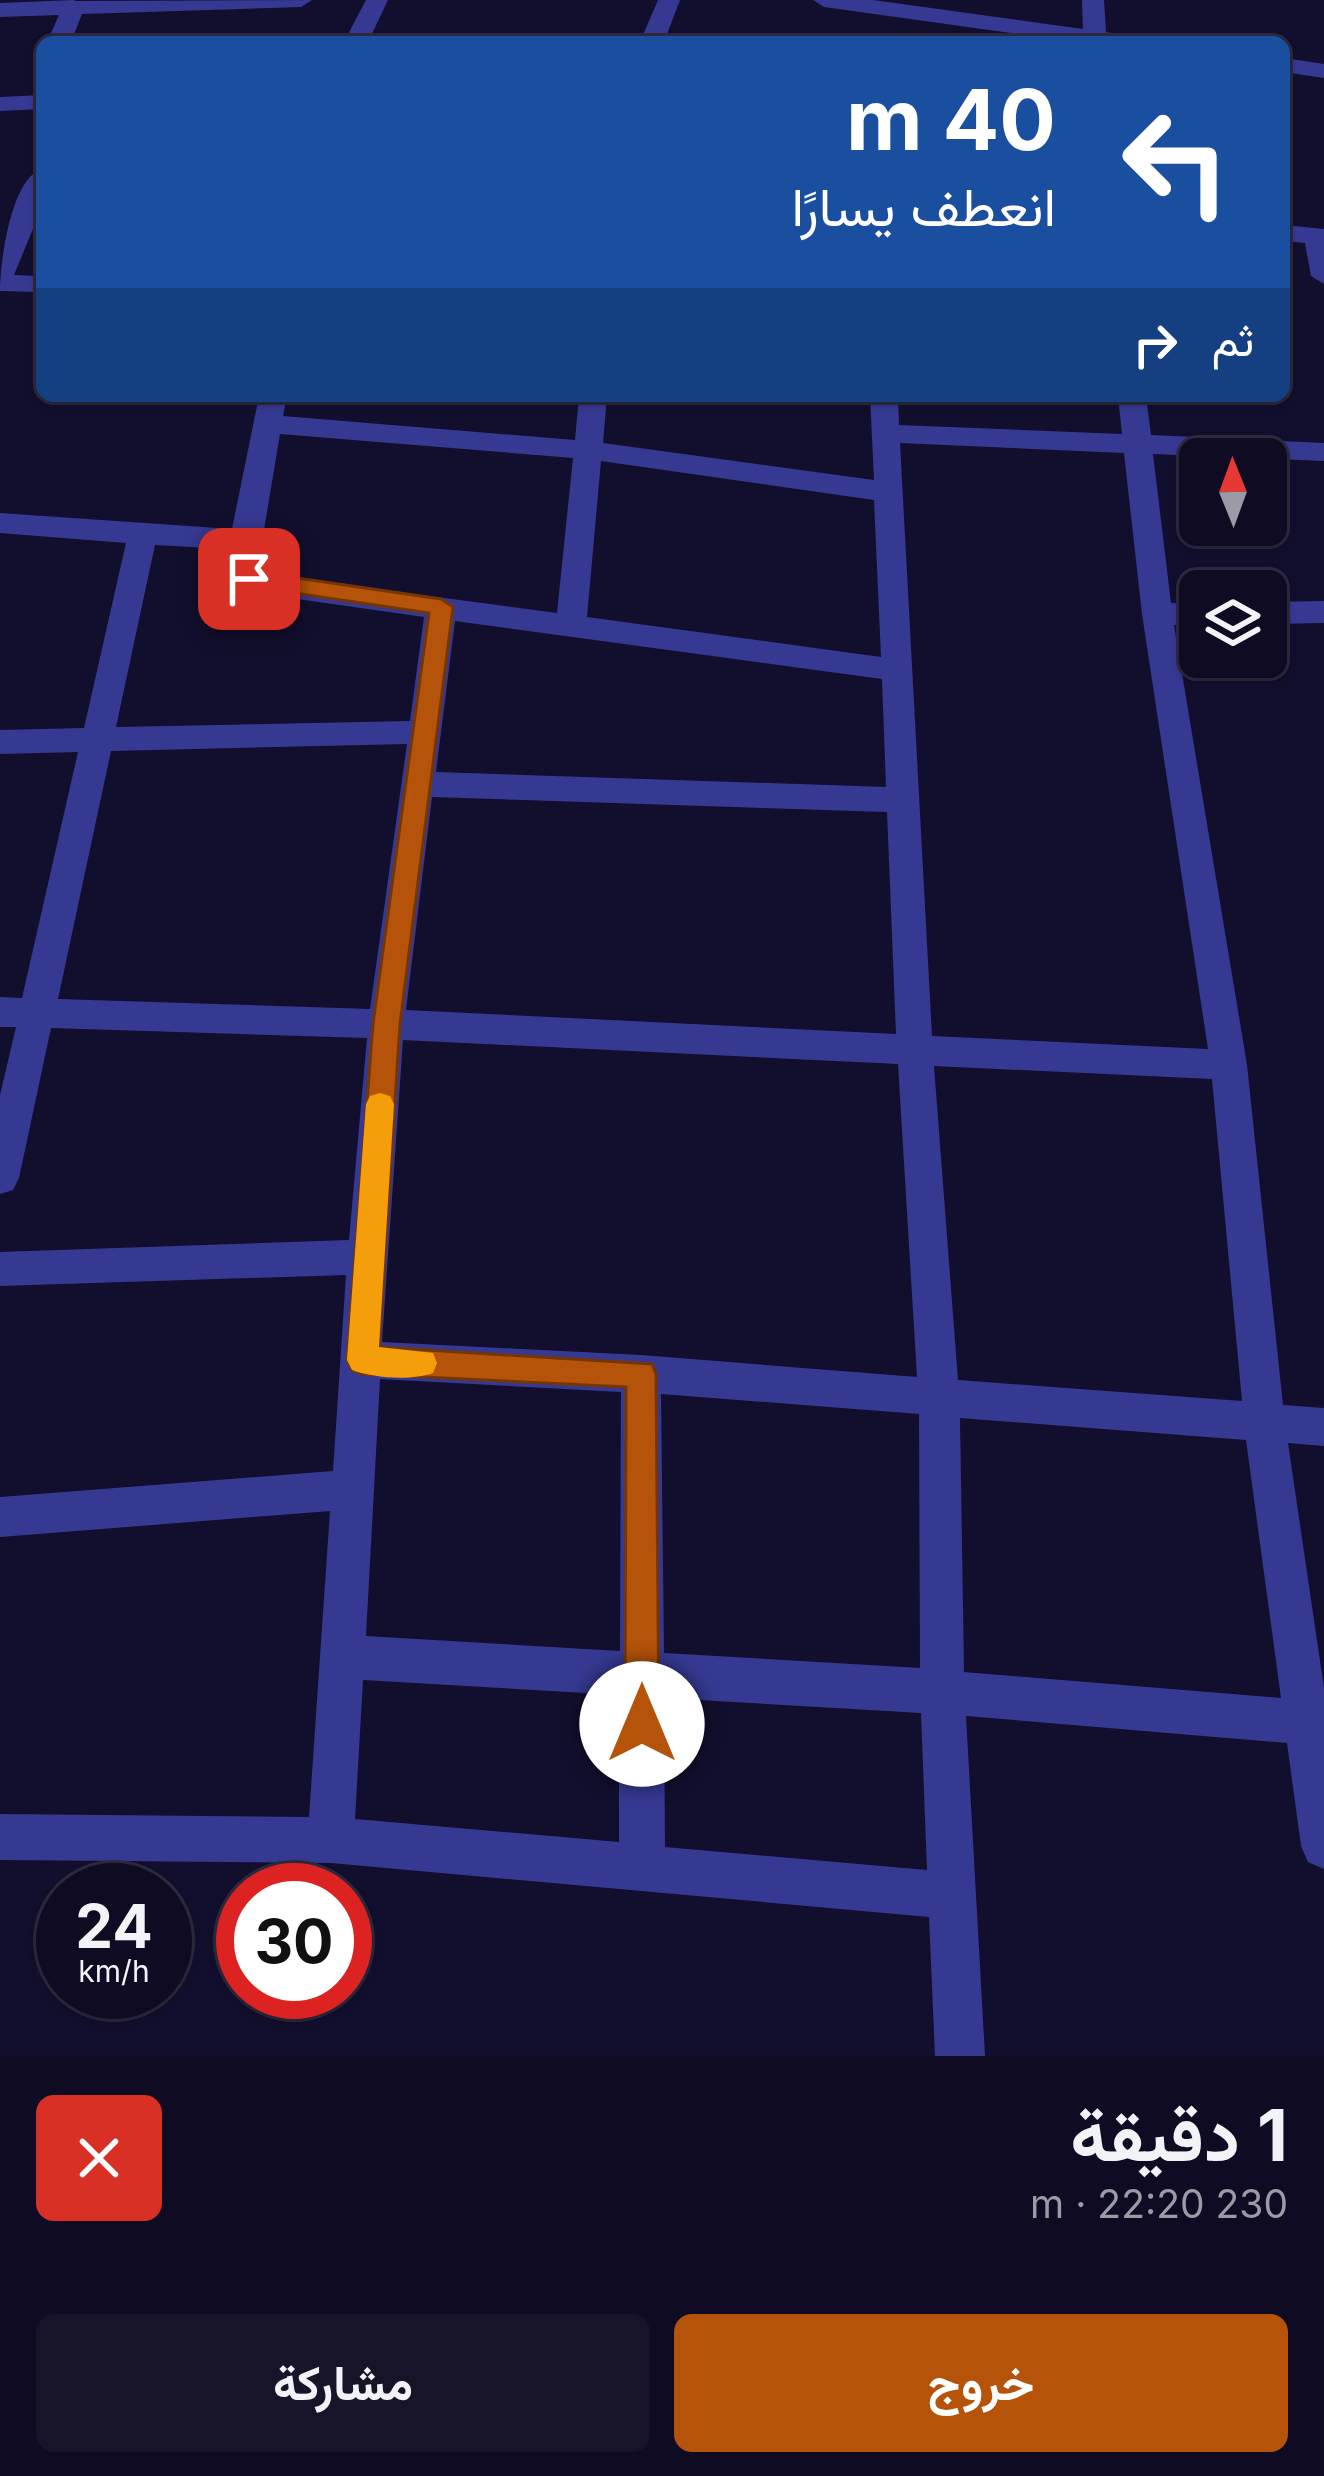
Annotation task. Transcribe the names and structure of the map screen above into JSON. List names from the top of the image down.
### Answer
{
  "north": "top",
  "page": {
    "turn": ["40 m", "انعطف يسارًا"],
    "then": "ثم",
    "speed": "24 km/h",
    "limit": "30",
    "heading": ["1 دقيقة", "230 m · 22:20"],
    "buttons": ["خروج", "مشاركة"]
  }
}
